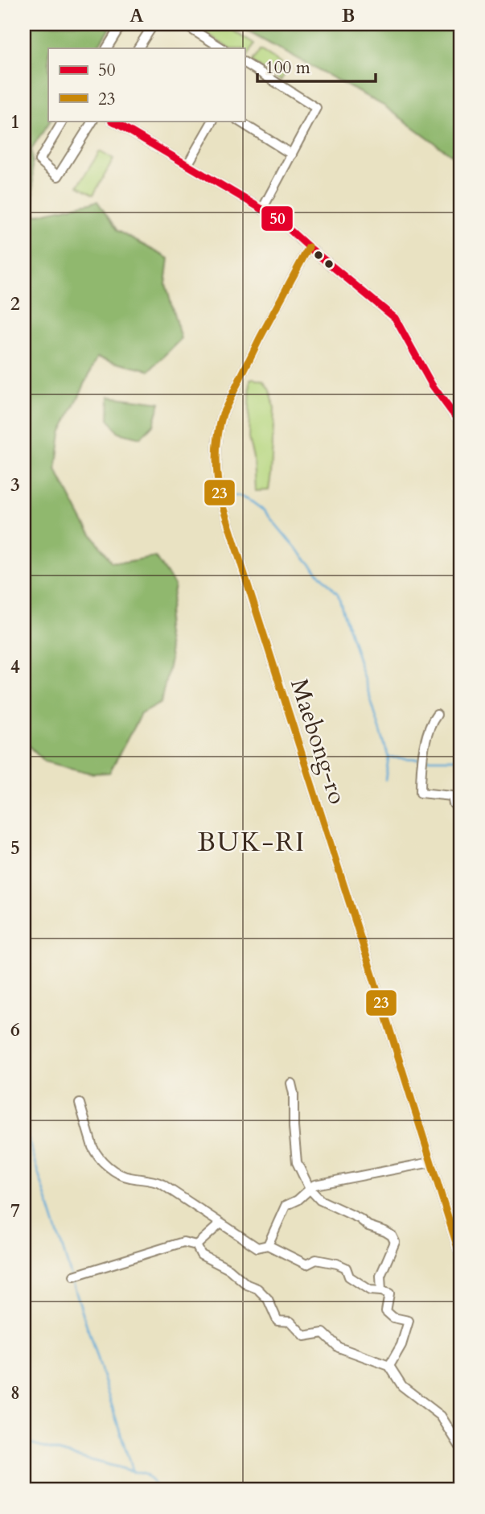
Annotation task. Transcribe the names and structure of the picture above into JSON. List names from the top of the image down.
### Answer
{
  "streets": {
    "street": ["Maebong-ro"]
  },
  "districts": ["BUK-RI"],
  "lines": ["transit line 50", "transit line 23"],
  "legend": ["50", "23"],
  "scale_bar": "100 m",
  "grid": {
    "columns": ["A", "B"],
    "rows": [
      "1",
      "2",
      "3",
      "4",
      "5",
      "6",
      "7",
      "8"
    ]
  }
}
